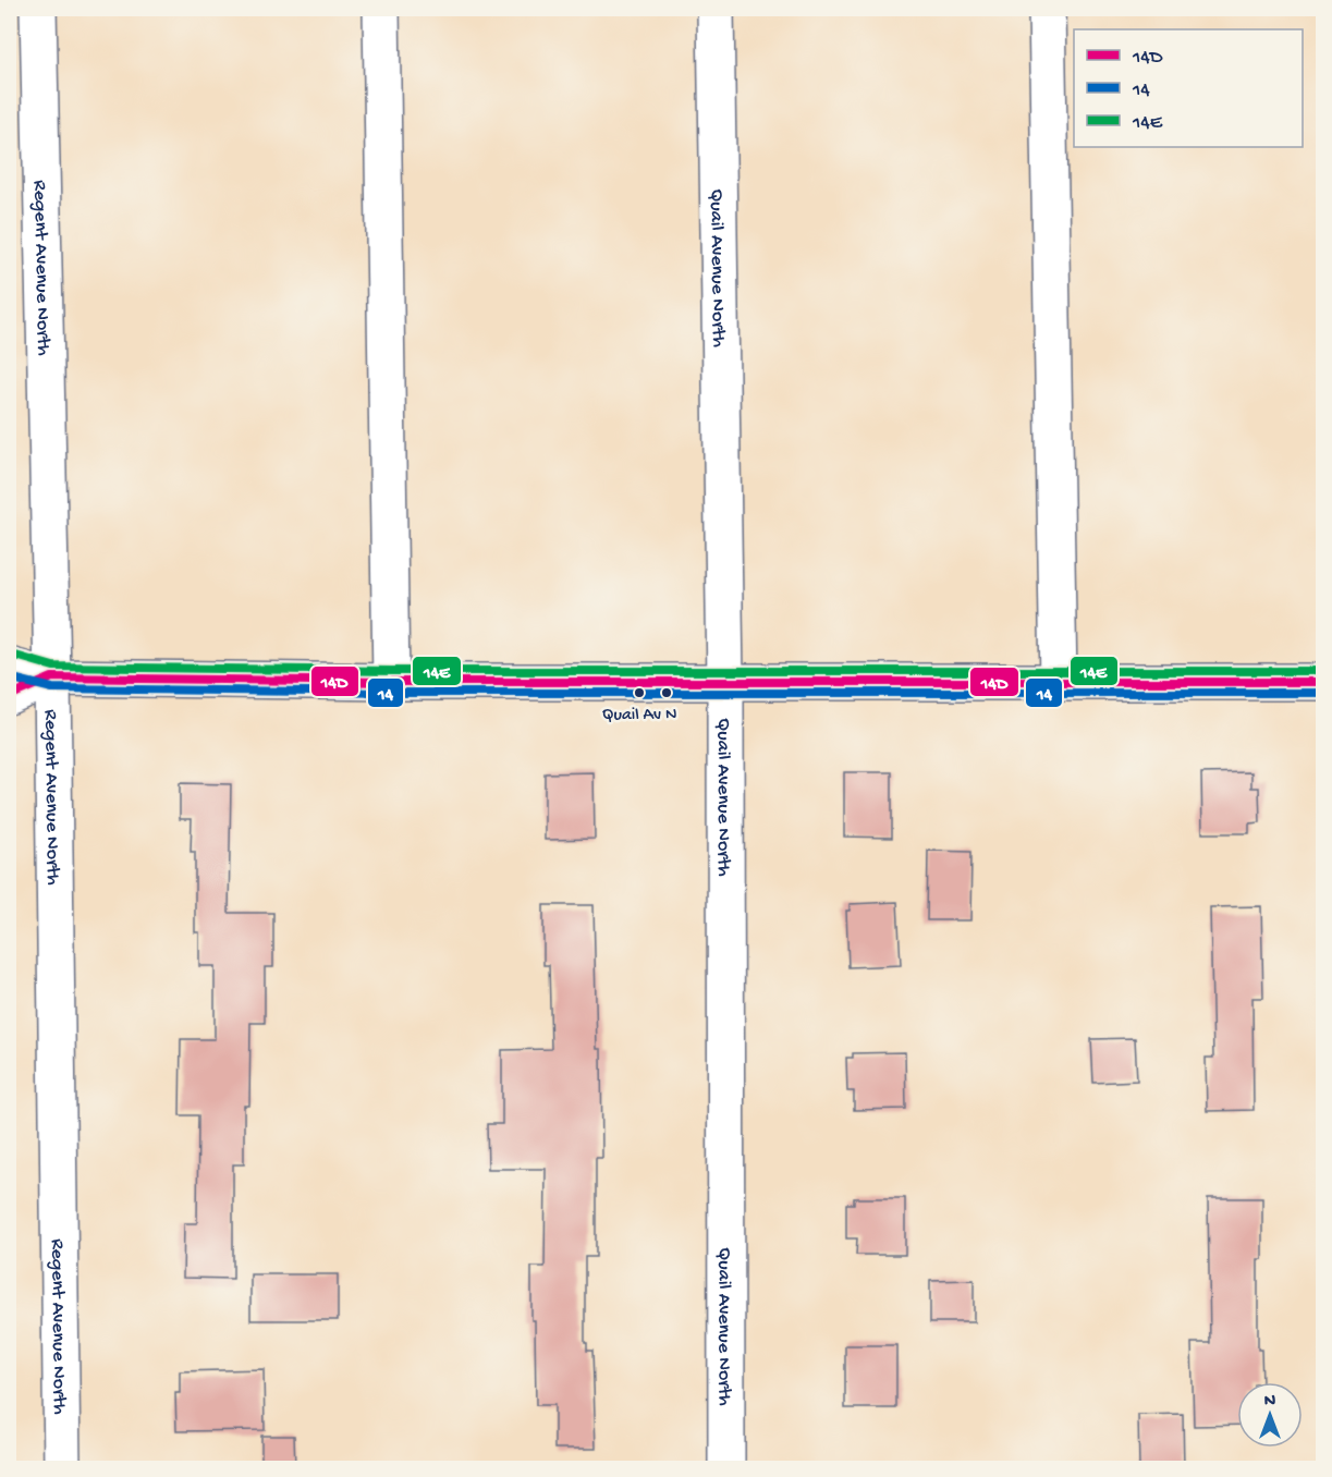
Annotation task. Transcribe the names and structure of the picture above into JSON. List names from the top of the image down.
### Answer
{
  "streets": {
    "street": ["Regent Avenue North", "Quail Avenue North"]
  },
  "places": ["Quail Av N"],
  "lines": ["transit line 14E", "transit line 14D", "transit line 14"],
  "legend": ["14D", "14", "14E"],
  "north": "top"
}
